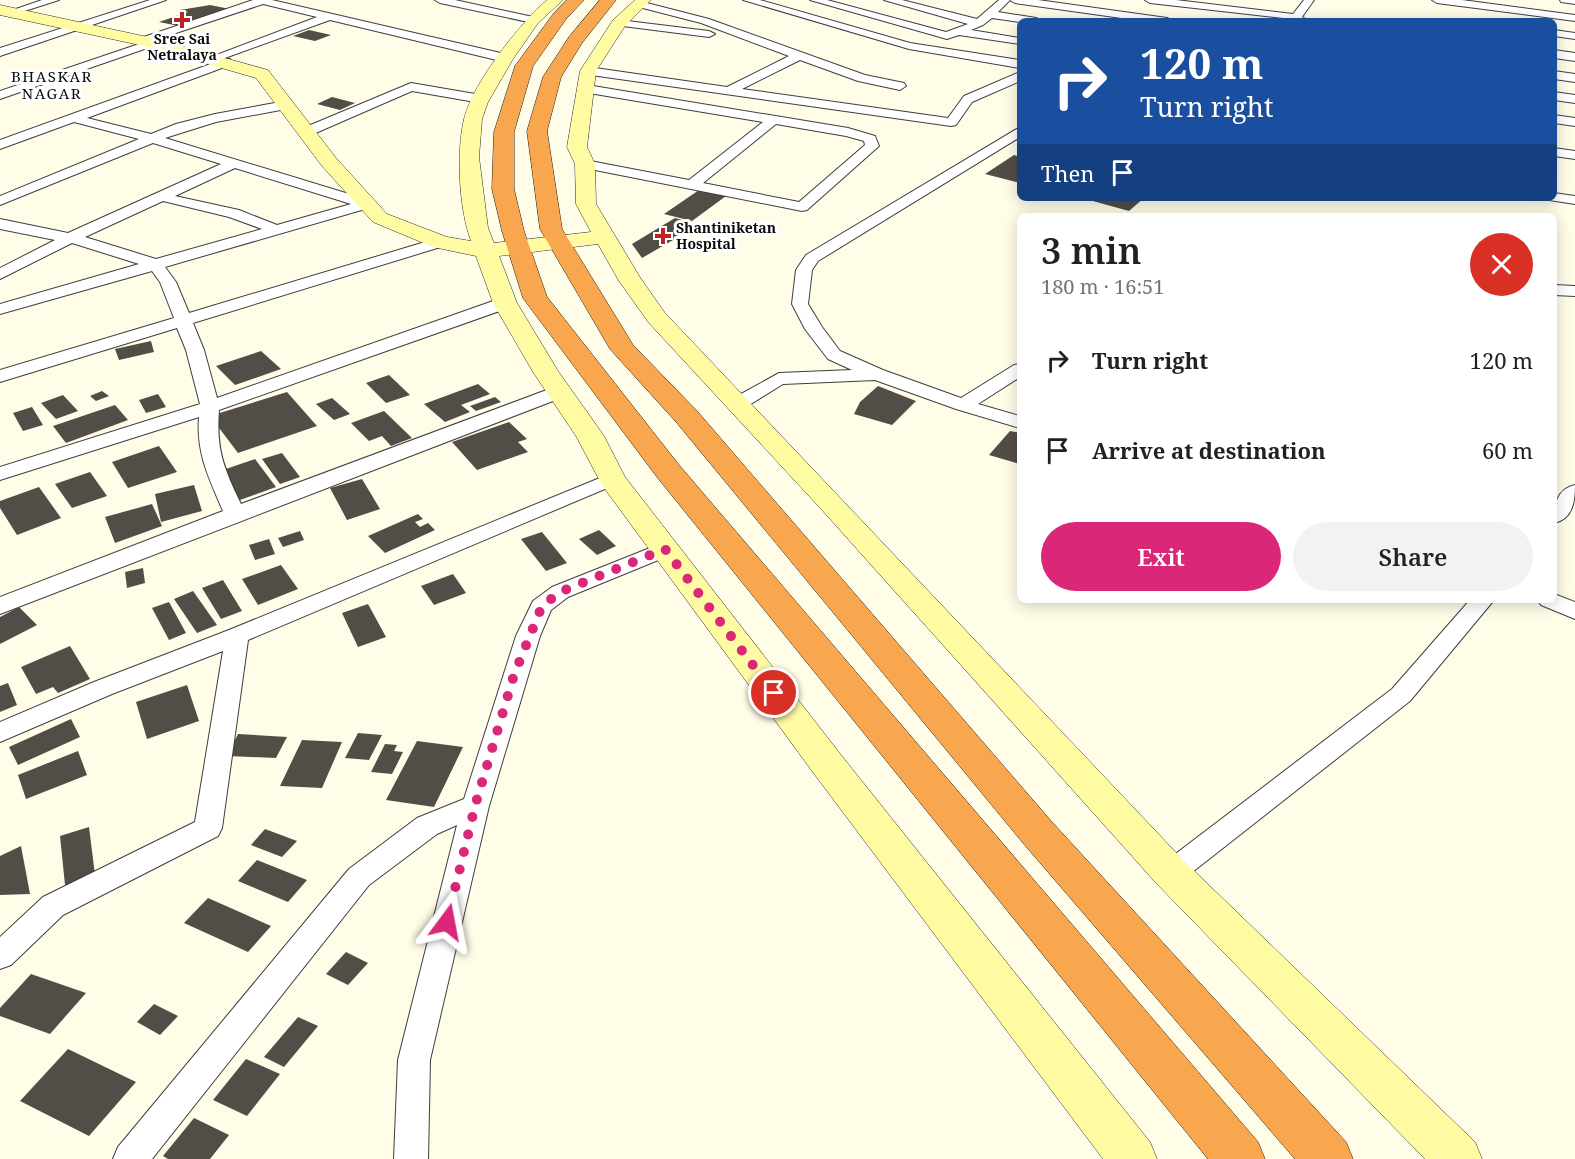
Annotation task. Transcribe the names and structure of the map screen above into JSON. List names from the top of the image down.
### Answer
{
  "districts": ["BHASKAR NAGAR"],
  "places": {
    "health": ["Sree Sai Netralaya", "Shantiniketan Hospital"]
  },
  "page": {
    "turn": ["120 m", "Turn right"],
    "then": "Then",
    "heading": ["3 min", "180 m · 16:51"],
    "list": [
      {
        "name": "Turn right",
        "value": "120 m"
      },
      {
        "name": "Arrive at destination",
        "value": "60 m"
      }
    ],
    "buttons": ["Exit", "Share"]
  }
}
